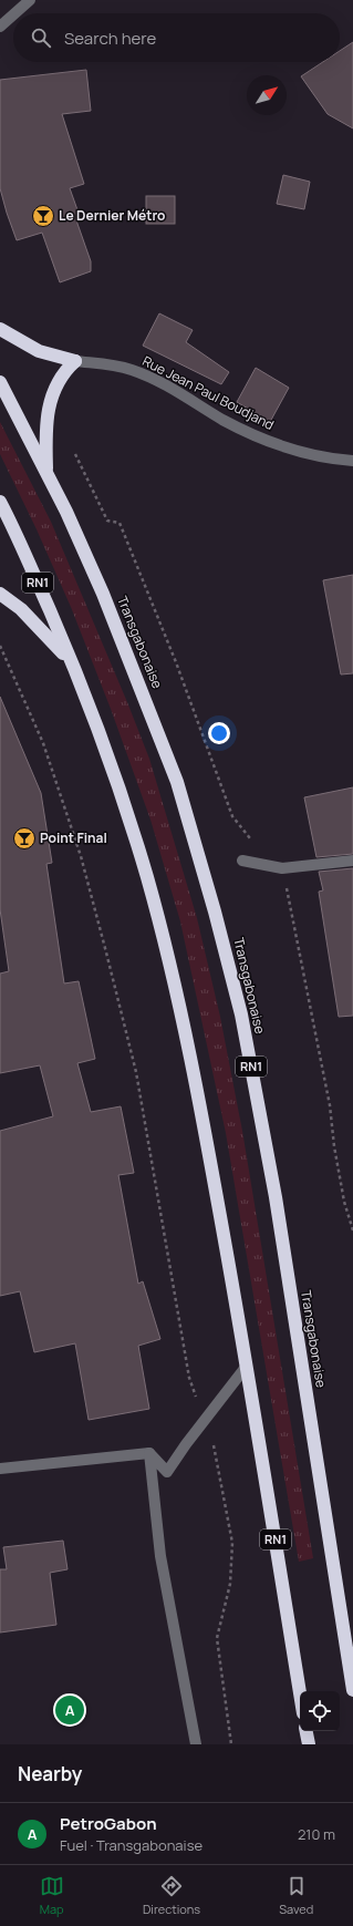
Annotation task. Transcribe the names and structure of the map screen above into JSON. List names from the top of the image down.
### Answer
{
  "streets": {
    "highway": ["RN1", "Transgabonaise"],
    "street": ["Rue Jean Paul Boudjand"]
  },
  "crossings": [
    ["RN1", "Transgabonaise"]
  ],
  "places": {
    "bar": ["Le Dernier Métro", "Point Final"]
  },
  "north": "top right",
  "page": {
    "search": "Search here",
    "pins": "A",
    "heading": "Nearby",
    "list": [
      {
        "mark": "A",
        "name": "PetroGabon",
        "note": "Fuel · Transgabonaise",
        "value": "210 m"
      }
    ],
    "nav": ["Map", "Directions", "Saved"]
  }
}
